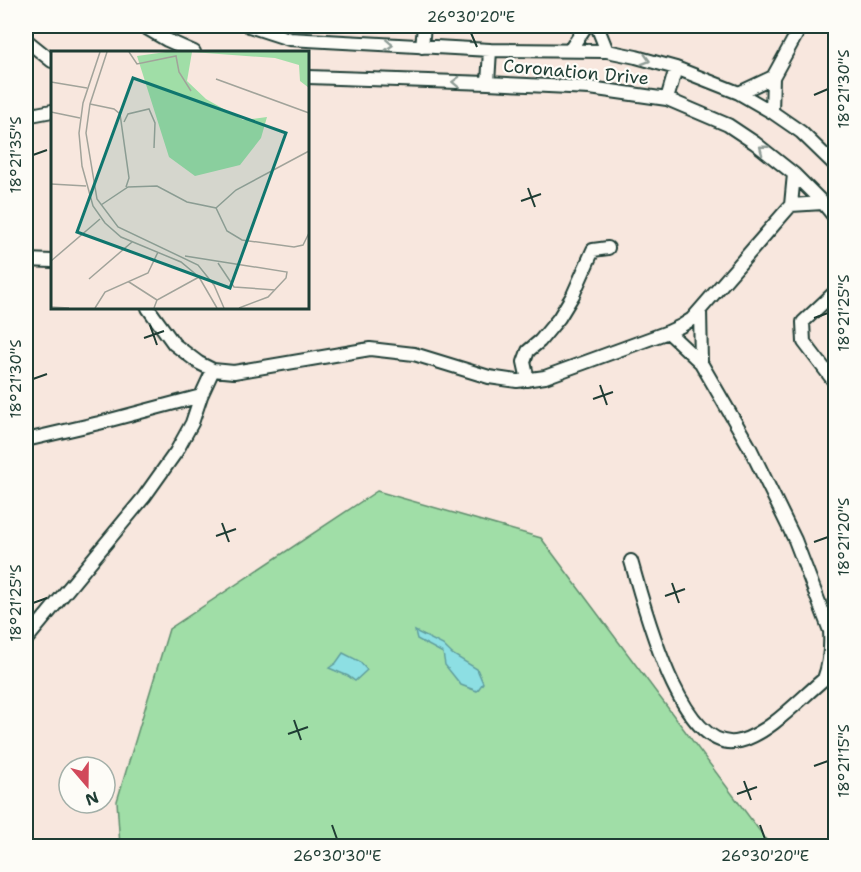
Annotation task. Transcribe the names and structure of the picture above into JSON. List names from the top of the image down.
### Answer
{
  "streets": {
    "street": ["Coronation Drive"]
  },
  "north": "bottom",
  "coordinates": [
    "26°30'20\"E",
    "18°21'30\"S",
    "18°21'35\"S",
    "18°21'25\"S",
    "18°21'20\"S",
    "18°21'15\"S",
    "26°30'30\"E"
  ]
}
